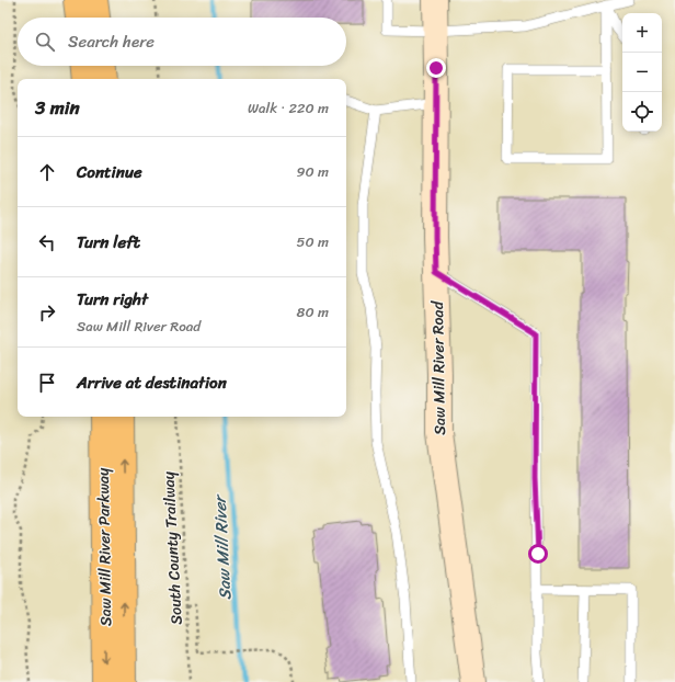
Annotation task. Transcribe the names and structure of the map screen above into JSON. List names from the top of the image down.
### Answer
{
  "streets": {
    "highway": ["Saw Mill River Parkway"],
    "main road": ["Saw Mill River Road"],
    "path": ["South County Trailway"]
  },
  "water": ["Saw Mill River"],
  "page": {
    "map_buttons": ["+", "−"],
    "search": "Search here",
    "heading": ["3 min", "Walk · 220 m"],
    "list": [
      ["Continue", "90 m"],
      ["Turn left", "50 m"],
      ["Turn right", "Saw Mill River Road", "80 m"],
      "Arrive at destination"
    ]
  }
}
